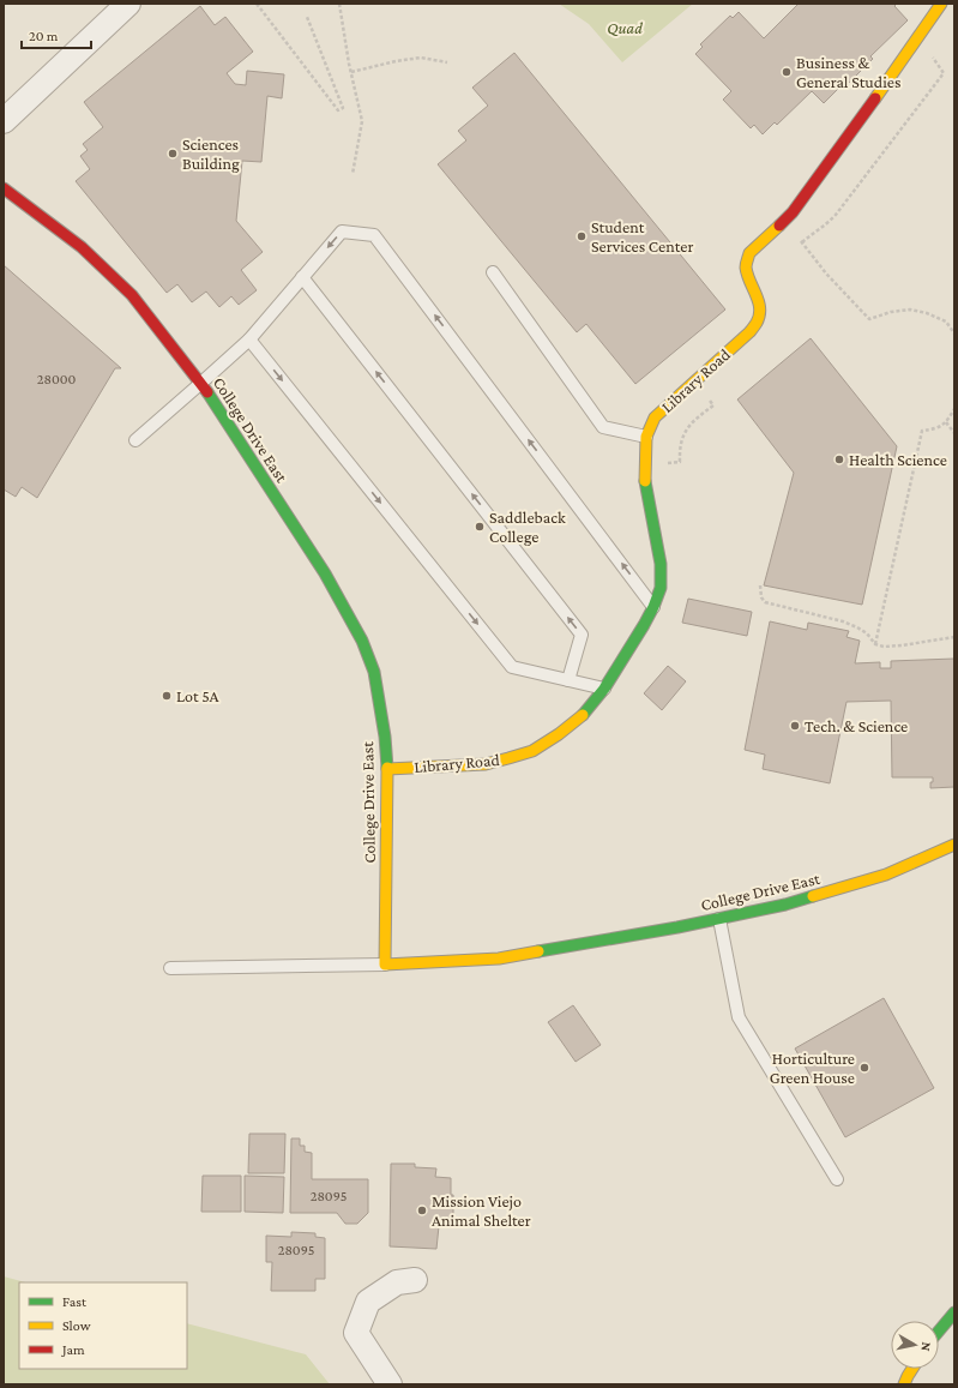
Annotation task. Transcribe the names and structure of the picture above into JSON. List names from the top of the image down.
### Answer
{
  "streets": {
    "street": ["Library Road", "College Drive East"]
  },
  "crossings": [
    ["Library Road", "College Drive East"]
  ],
  "parks": ["Quad"],
  "places": [
    "Business & General Studies",
    "Sciences Building",
    "Student Services Center",
    "Health Science",
    "Saddleback College",
    "Lot 5A",
    "Tech. & Science",
    "Horticulture Green House",
    "Mission Viejo Animal Shelter"
  ],
  "house_numbers": ["28000", "28095", "28095"],
  "legend": ["Fast", "Slow", "Jam"],
  "scale_bar": "20 m",
  "north": "right"
}
